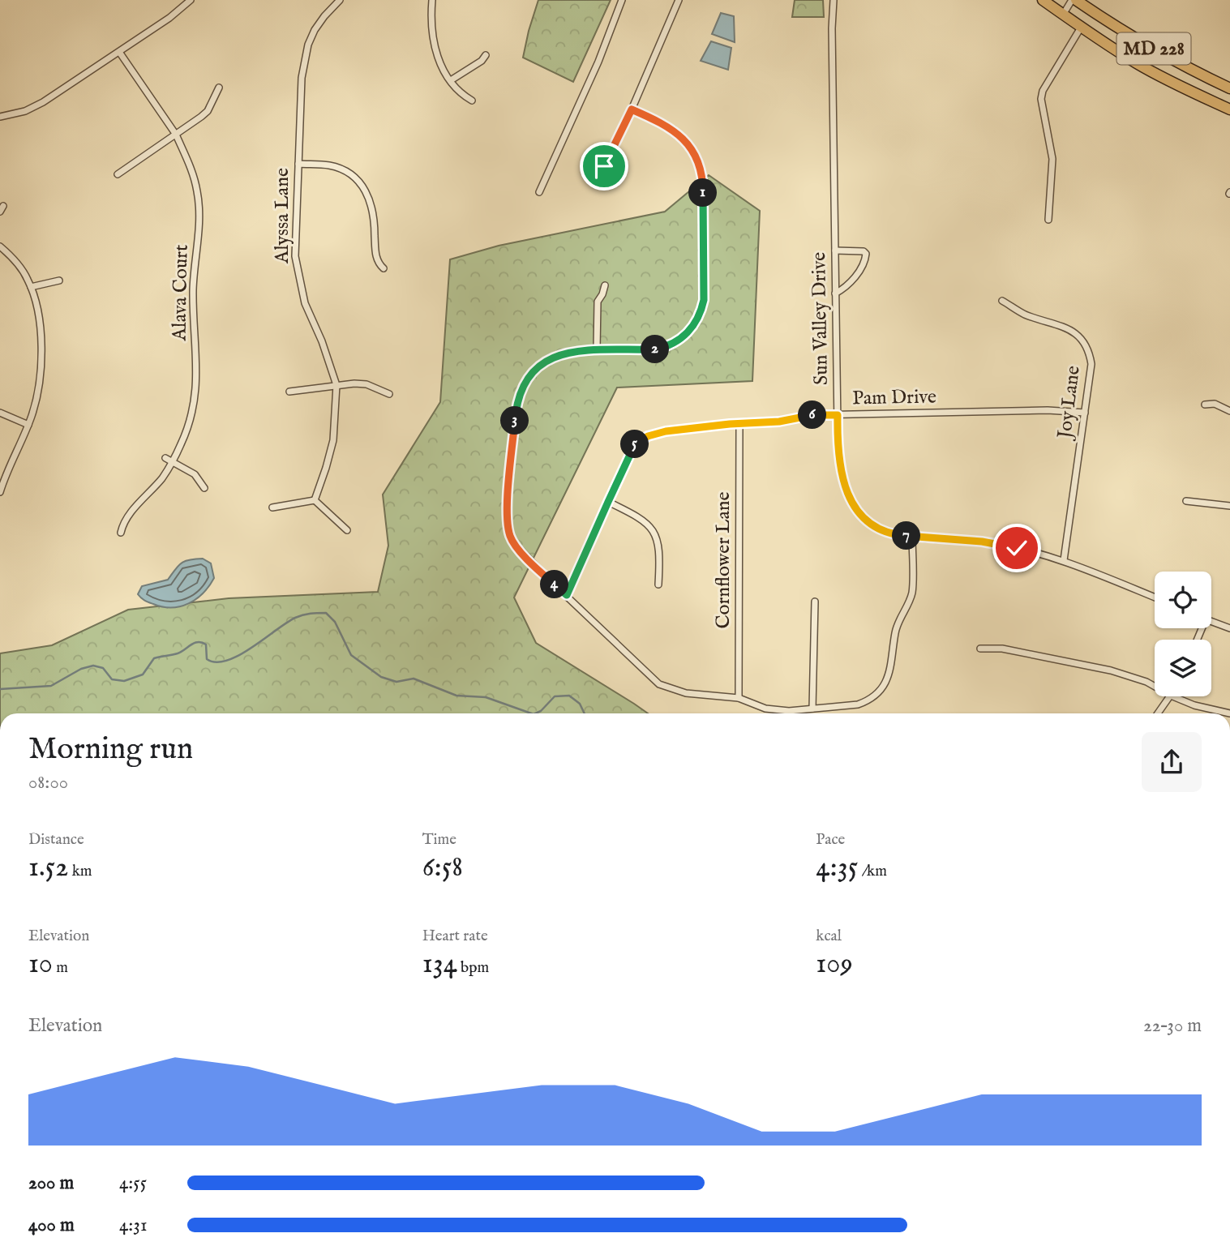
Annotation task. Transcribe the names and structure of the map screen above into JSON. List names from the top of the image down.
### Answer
{
  "streets": {
    "highway": ["MD 228"],
    "street": [
      "Alyssa Lane",
      "Alava Court",
      "Sun Valley Drive",
      "Pam Drive",
      "Joy Lane",
      "Cornflower Lane"
    ]
  },
  "crossings": [
    ["Sun Valley Drive", "Pam Drive"],
    ["Sun Valley Drive", "Joy Lane"],
    ["Pam Drive", "Joy Lane"],
    ["Pam Drive", "Cornflower Lane"]
  ],
  "page": {
    "pins": [
      "1",
      "2",
      "6",
      "3",
      "5",
      "7",
      "4"
    ],
    "heading": ["Morning run", "08:00"],
    "stats": [
      ["Distance", "1.52 km"],
      ["Time", "6:58"],
      ["Pace", "4:35 /km"],
      ["Elevation", "10 m"],
      ["Heart rate", "134 bpm"],
      ["kcal", "109"]
    ],
    "chart": ["Elevation", "22–30 m"],
    "list": [
      {
        "name": "200 m",
        "note": "4:55"
      },
      {
        "name": "400 m",
        "note": "4:31"
      }
    ]
  }
}
